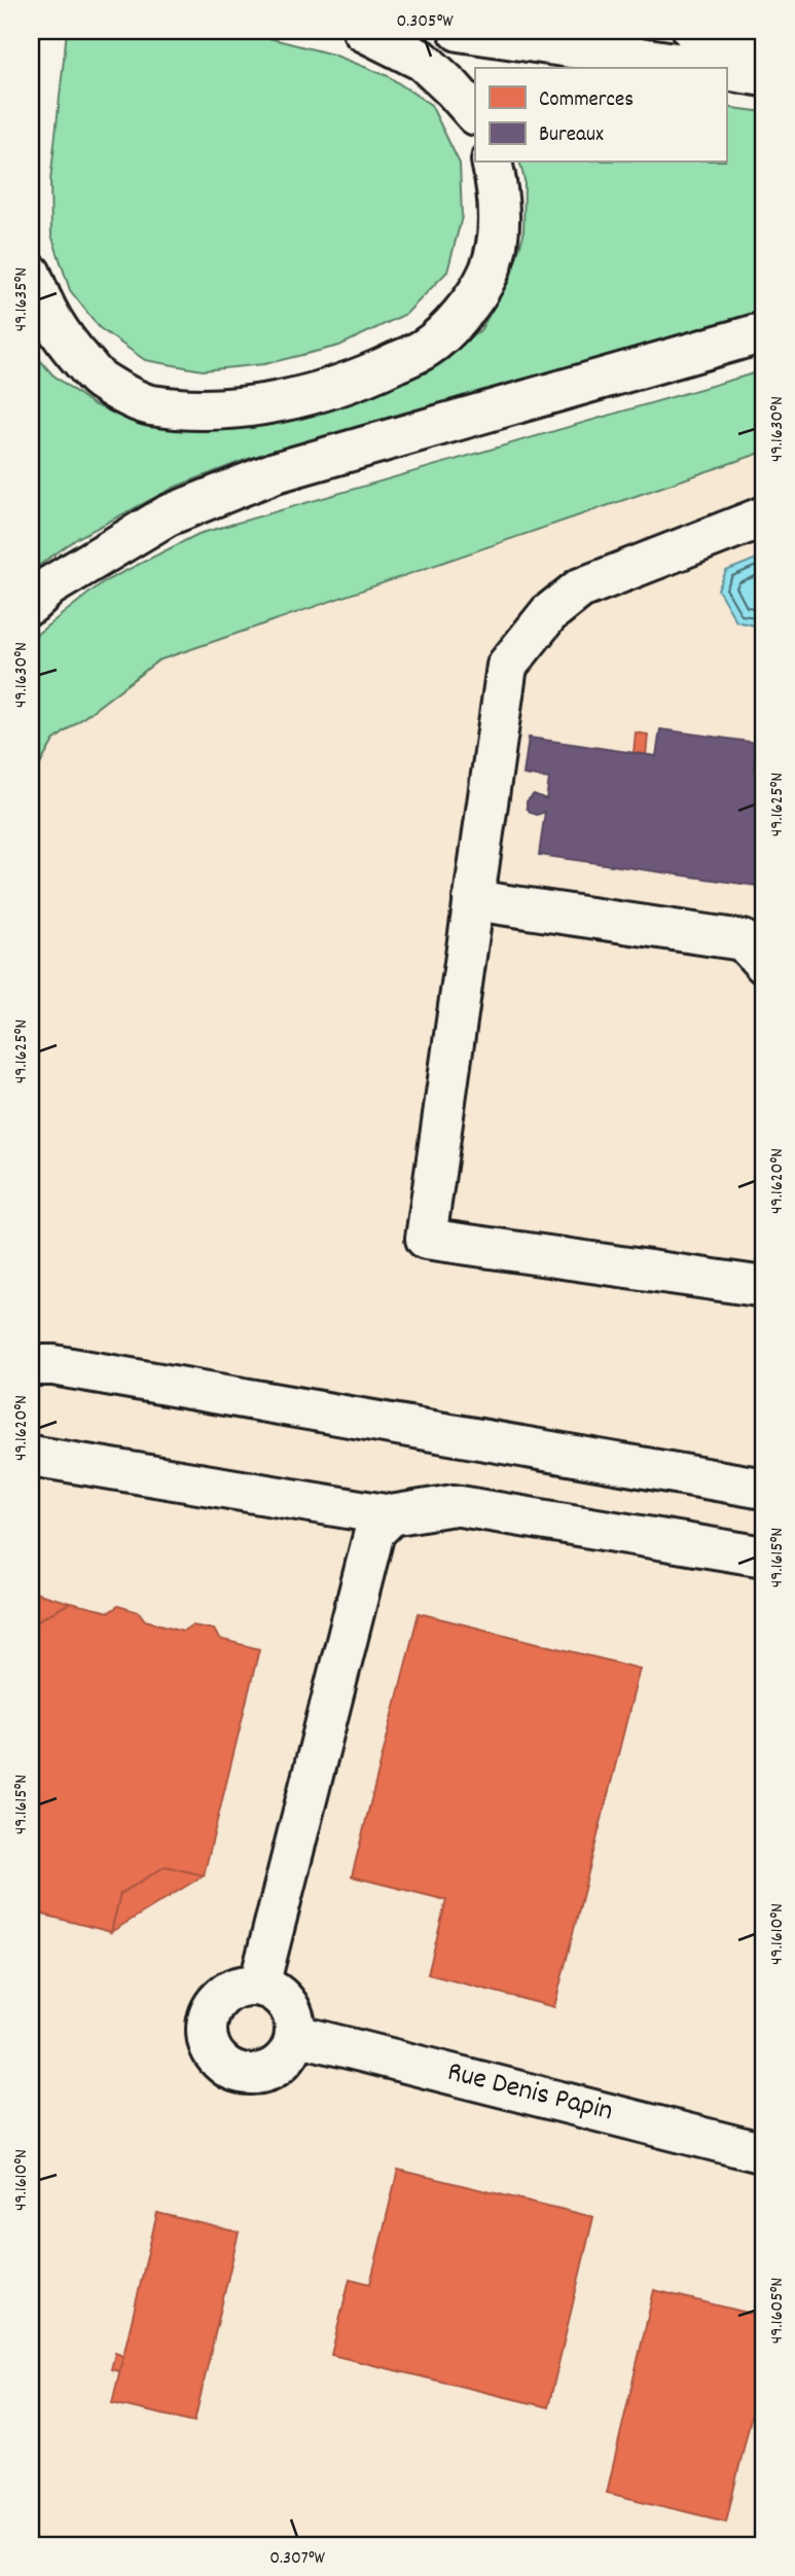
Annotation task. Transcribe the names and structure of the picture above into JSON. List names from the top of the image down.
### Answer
{
  "streets": {
    "main road": ["Rue Denis Papin"]
  },
  "legend": ["Commerces", "Bureaux"],
  "coordinates": [
    "0.305°W",
    "49.1635°N",
    "49.1630°N",
    "49.1625°N",
    "49.1620°N",
    "49.1615°N",
    "49.1610°N",
    "49.1605°N",
    "0.307°W"
  ]
}
